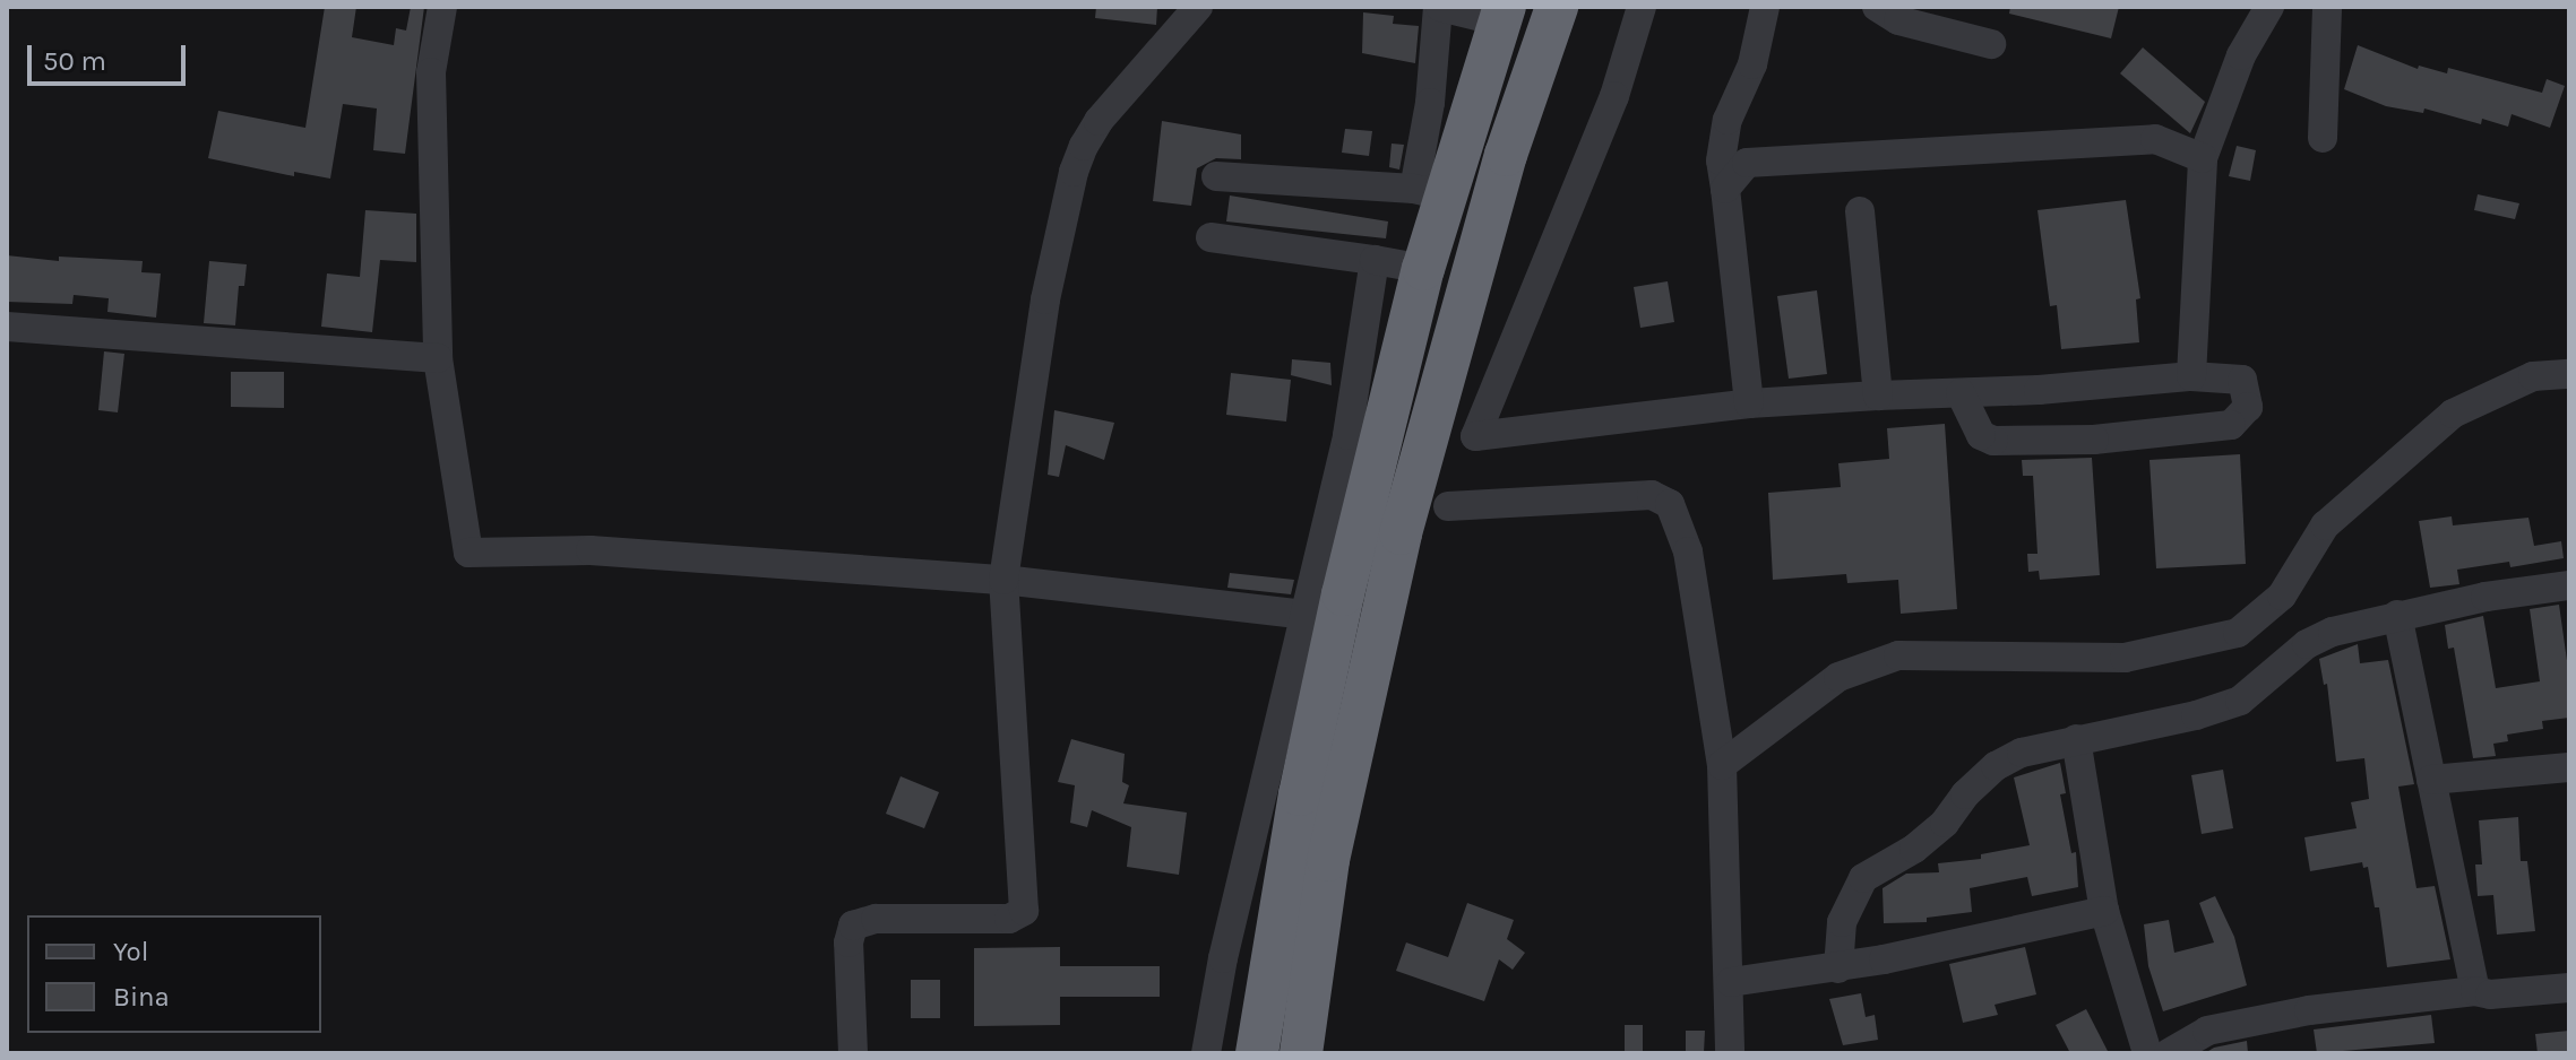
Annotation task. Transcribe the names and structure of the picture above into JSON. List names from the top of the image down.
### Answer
{
  "legend": ["Yol", "Bina"],
  "scale_bar": "50 m"
}
